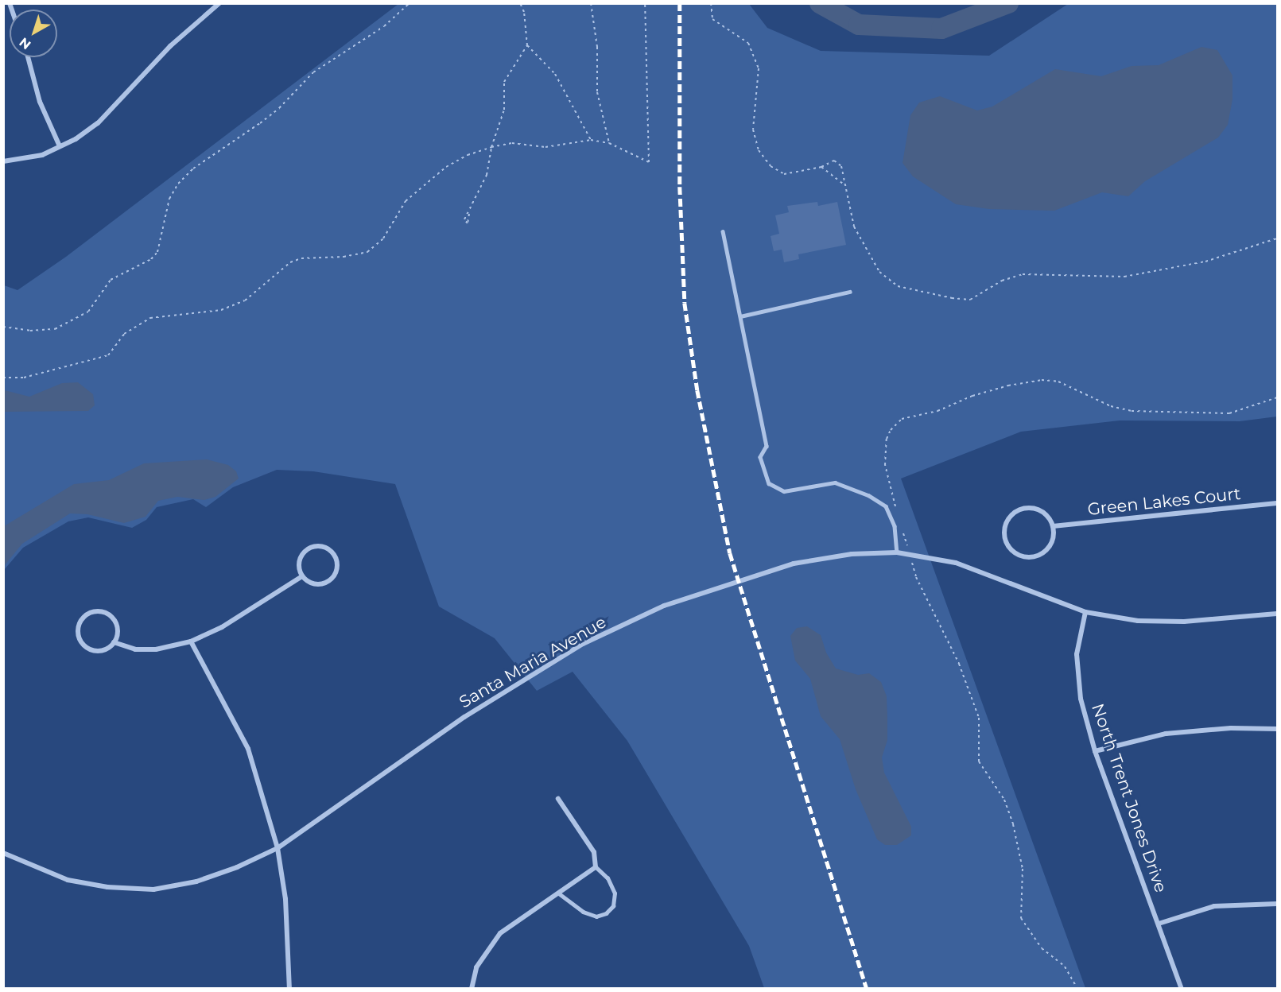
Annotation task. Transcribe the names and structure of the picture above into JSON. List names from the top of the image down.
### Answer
{
  "streets": {
    "street": ["Green Lakes Court", "Santa Maria Avenue", "North Trent Jones Drive"]
  },
  "crossings": [
    ["Santa Maria Avenue", "North Trent Jones Drive"]
  ],
  "north": "bottom left"
}
